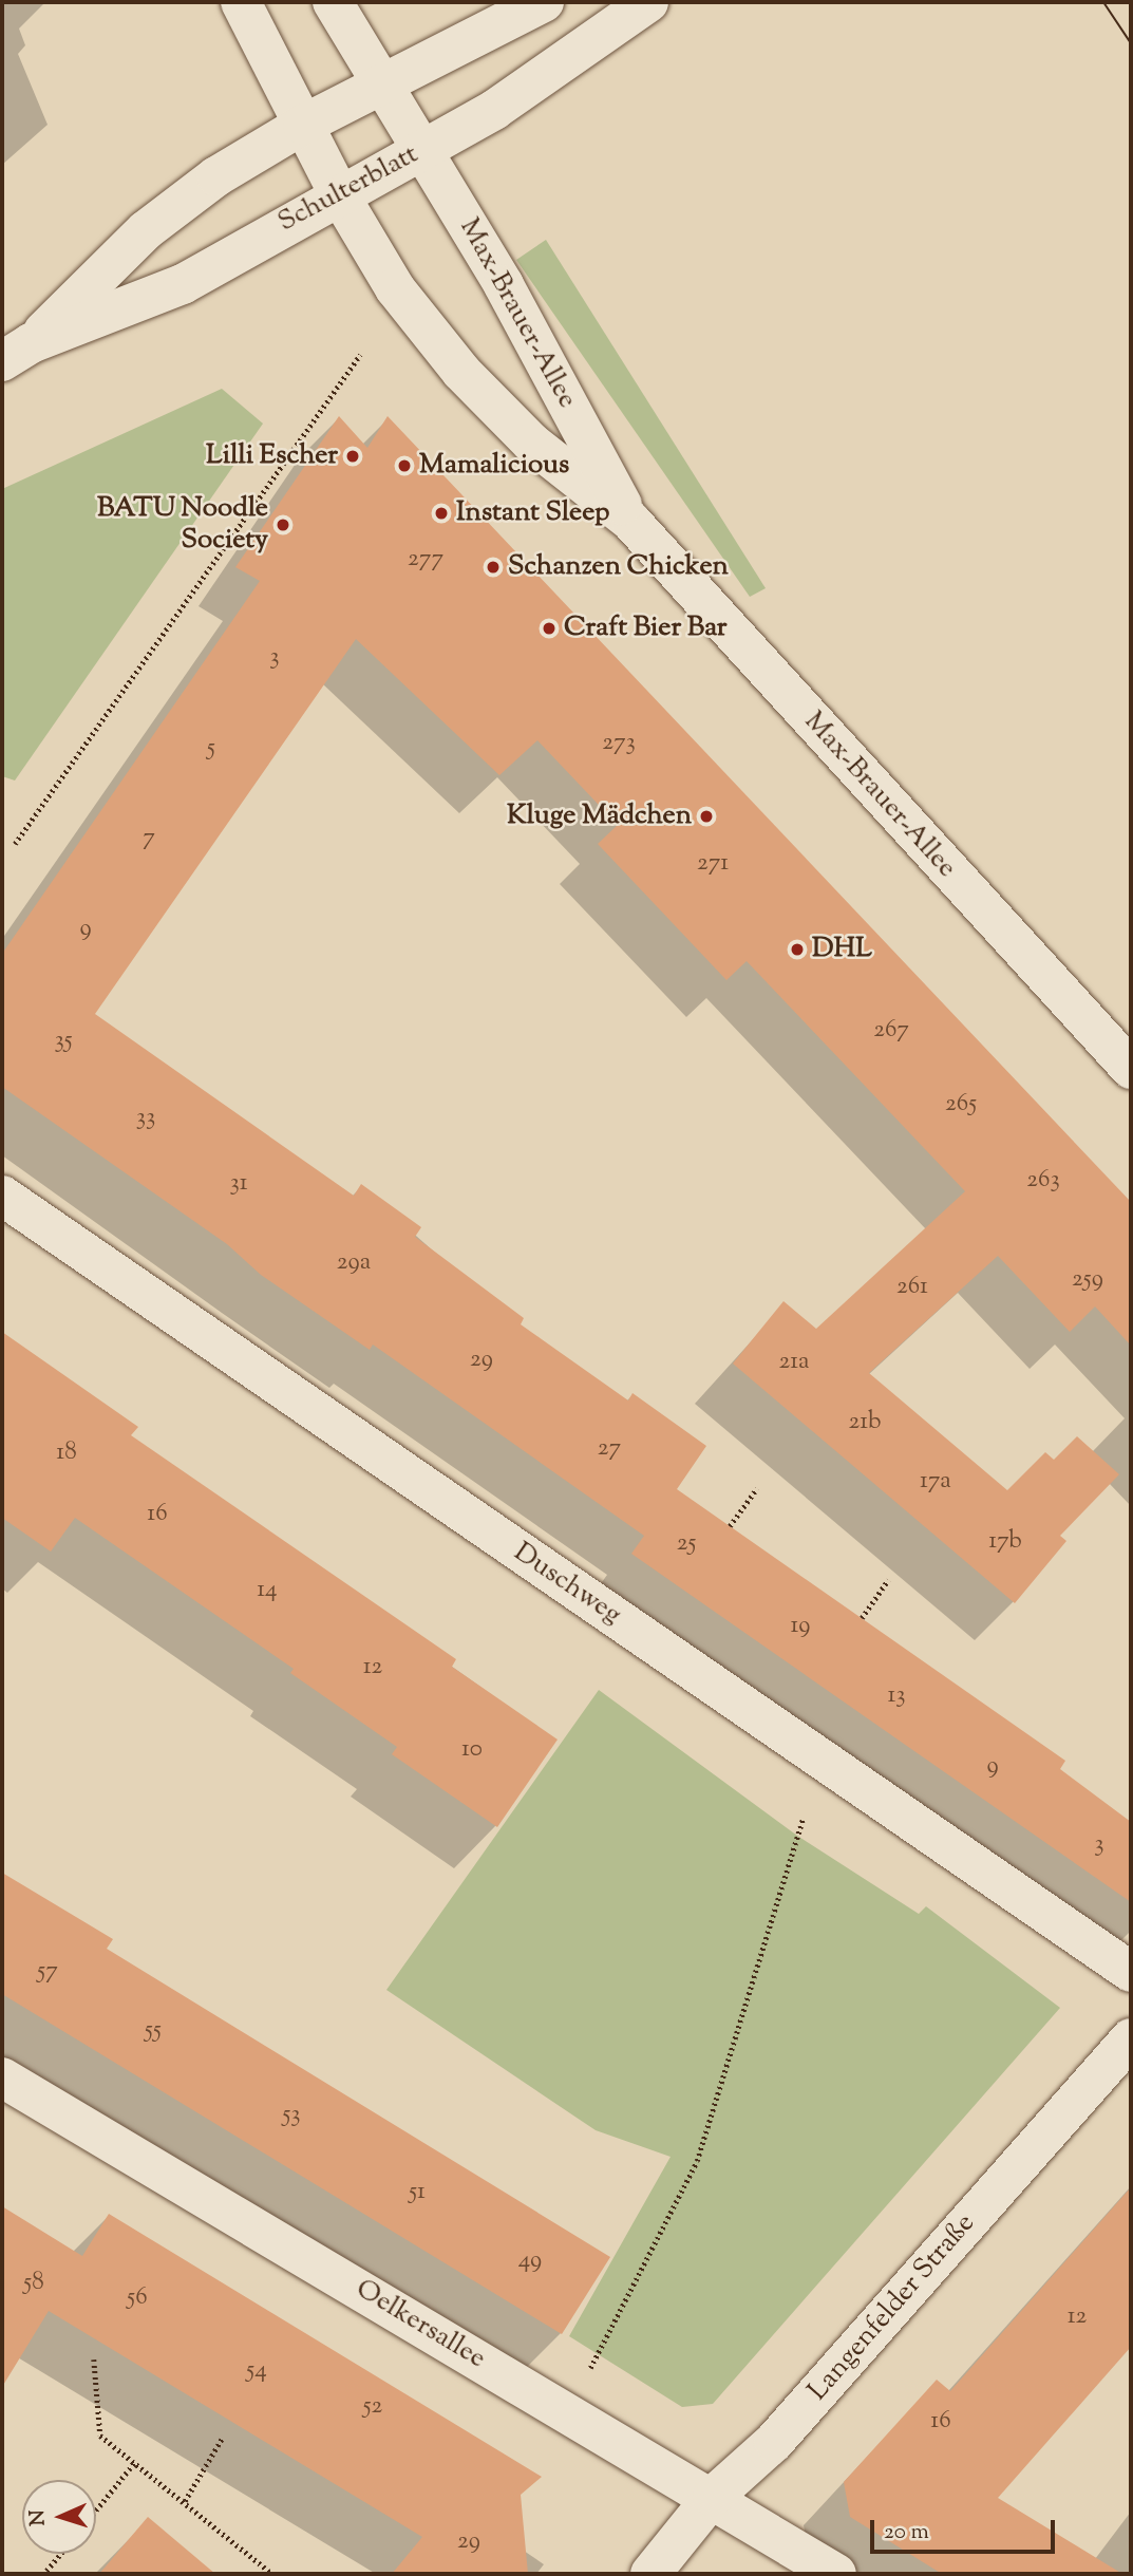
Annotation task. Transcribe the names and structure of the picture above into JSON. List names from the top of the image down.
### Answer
{
  "streets": {
    "street": [
      "Schulterblatt",
      "Max-Brauer-Allee",
      "Duschweg",
      "Langenfelder Straße",
      "Oelkersallee"
    ]
  },
  "crossings": [
    ["Schulterblatt", "Max-Brauer-Allee"],
    ["Langenfelder Straße", "Oelkersallee"]
  ],
  "places": [
    "Lilli Escher",
    "Mamalicious",
    "Instant Sleep",
    "BATU Noodle Society",
    "Schanzen Chicken",
    "Craft Bier Bar",
    "Kluge Mädchen",
    "DHL"
  ],
  "house_numbers": [
    "277",
    "3",
    "273",
    "5",
    "7",
    "271",
    "9",
    "267",
    "35",
    "265",
    "33",
    "263",
    "31",
    "29a",
    "259",
    "261",
    "29",
    "21a",
    "21b",
    "27",
    "18",
    "17a",
    "16",
    "17b",
    "25",
    "14",
    "19",
    "12",
    "13",
    "10",
    "9",
    "3",
    "57",
    "55",
    "53",
    "51",
    "49",
    "58",
    "56",
    "12",
    "54",
    "52",
    "16",
    "29"
  ],
  "scale_bar": "20 m",
  "north": "left"
}
